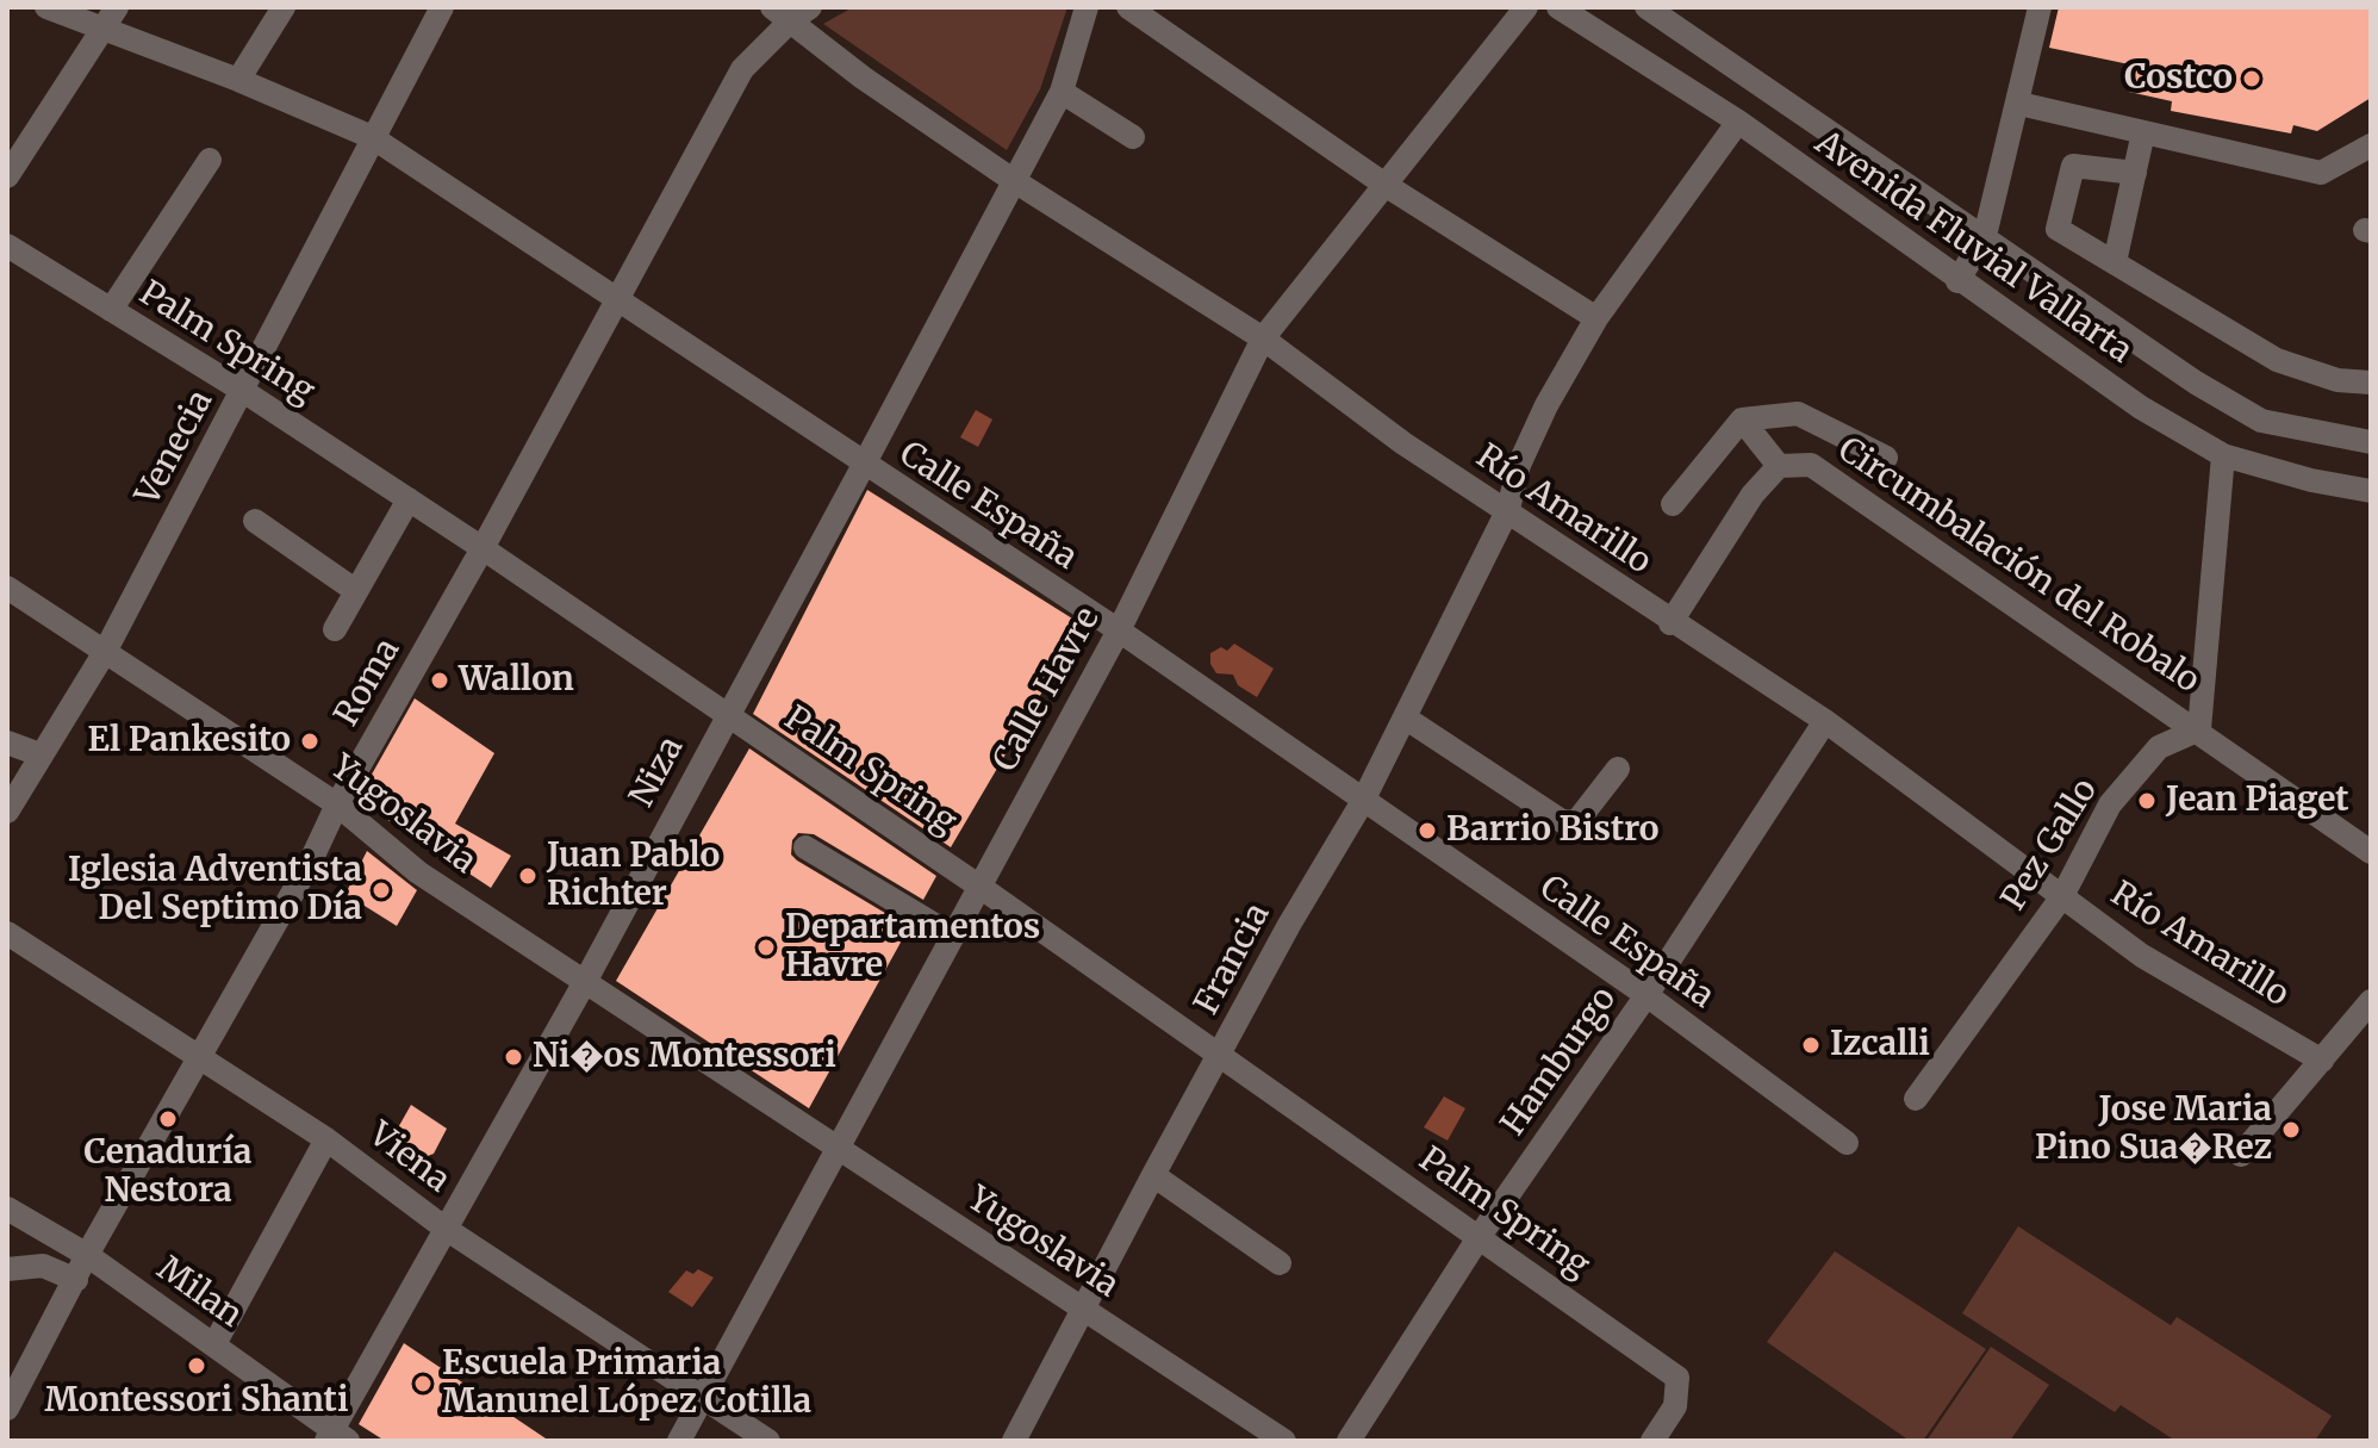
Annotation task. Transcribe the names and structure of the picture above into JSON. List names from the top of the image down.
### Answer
{
  "streets": {
    "street": [
      "Avenida Fluvial Vallarta",
      "Palm Spring",
      "Venecia",
      "Calle España",
      "Río Amarillo",
      "Circumbalación del Robalo",
      "Roma",
      "Calle Havre",
      "Niza",
      "Yugoslavia",
      "Pez Gallo",
      "Francia",
      "Hamburgo",
      "Viena",
      "Milan"
    ]
  },
  "crossings": [
    ["Avenida Fluvial Vallarta", "Francia"],
    ["Palm Spring", "Venecia"],
    ["Palm Spring", "Roma"],
    ["Palm Spring", "Calle Havre"],
    ["Palm Spring", "Niza"],
    ["Palm Spring", "Francia"],
    ["Palm Spring", "Hamburgo"],
    ["Venecia", "Calle España"],
    ["Venecia", "Yugoslavia"],
    ["Calle España", "Roma"],
    ["Calle España", "Calle Havre"],
    ["Calle España", "Niza"],
    ["Calle España", "Francia"],
    ["Calle España", "Hamburgo"],
    ["Río Amarillo", "Roma"],
    ["Río Amarillo", "Calle Havre"],
    ["Río Amarillo", "Niza"],
    ["Río Amarillo", "Pez Gallo"],
    ["Río Amarillo", "Francia"],
    ["Río Amarillo", "Hamburgo"],
    ["Circumbalación del Robalo", "Pez Gallo"],
    ["Roma", "Yugoslavia"],
    ["Roma", "Viena"],
    ["Roma", "Milan"],
    ["Calle Havre", "Yugoslavia"],
    ["Calle Havre", "Viena"],
    ["Niza", "Yugoslavia"],
    ["Niza", "Viena"],
    ["Niza", "Milan"],
    ["Yugoslavia", "Francia"]
  ],
  "places": [
    "Costco",
    "Wallon",
    "El Pankesito",
    "Jean Piaget",
    "Barrio Bistro",
    "Juan Pablo Richter",
    "Iglesia Adventista Del Septimo Día",
    "Departamentos Havre",
    "Izcalli",
    "Ni�os Montessori",
    "Cenaduría Nestora",
    "Jose Maria Pino Sua�Rez",
    "Montessori Shanti",
    "Escuela Primaria Manunel López Cotilla"
  ]
}
